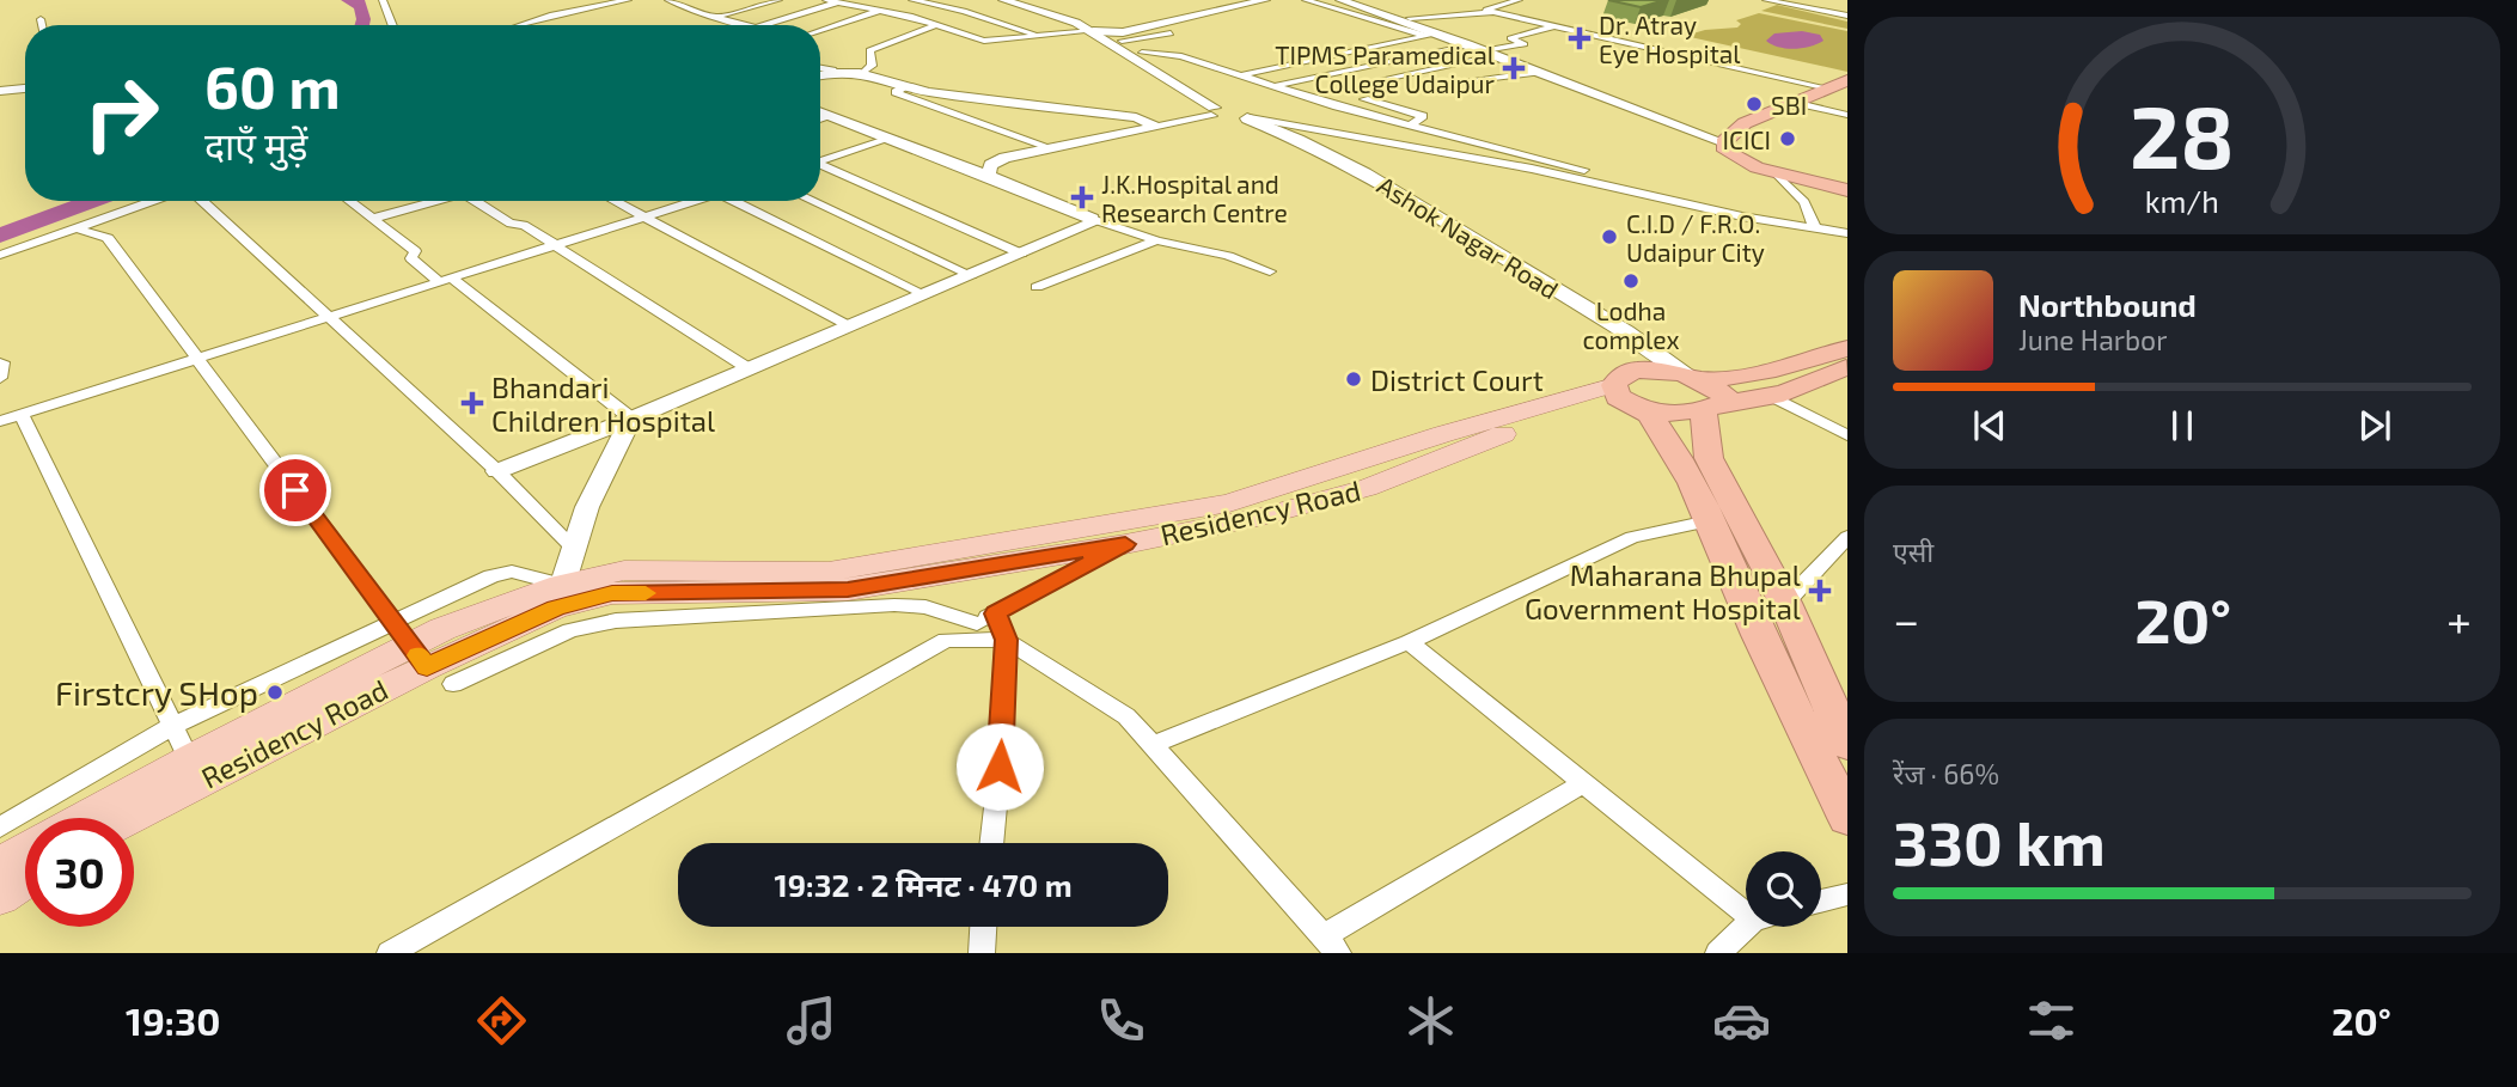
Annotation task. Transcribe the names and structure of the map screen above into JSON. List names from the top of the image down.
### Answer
{
  "streets": {
    "main road": ["Residency Road"]
  },
  "places": {
    "health": [
      "Dr. Atray Eye Hospital",
      "TIPMS Paramedical College Udaipur",
      "J.K.Hospital and Research Centre",
      "Bhandari Children Hospital",
      "Maharana Bhupal Government Hospital"
    ],
    "other": [
      "SBI",
      "ICICI",
      "C.I.D / F.R.O. Udaipur City",
      "Lodha complex",
      "District Court",
      "Firstcry SHop"
    ]
  },
  "page": {
    "turn": ["60 m", "दाएँ मुड़ें"],
    "song": ["Northbound", "June Harbor"],
    "tile": [
      "एसी",
      ["रेंज · 66%", "330 km"]
    ],
    "heat": ["−", "20°", "+"],
    "limit": "30",
    "trip": "19:32 · 2 मिनट · 470 m",
    "tabs": ["19:30", "20°"],
    "gauge": ["28", "km/h"]
  }
}
